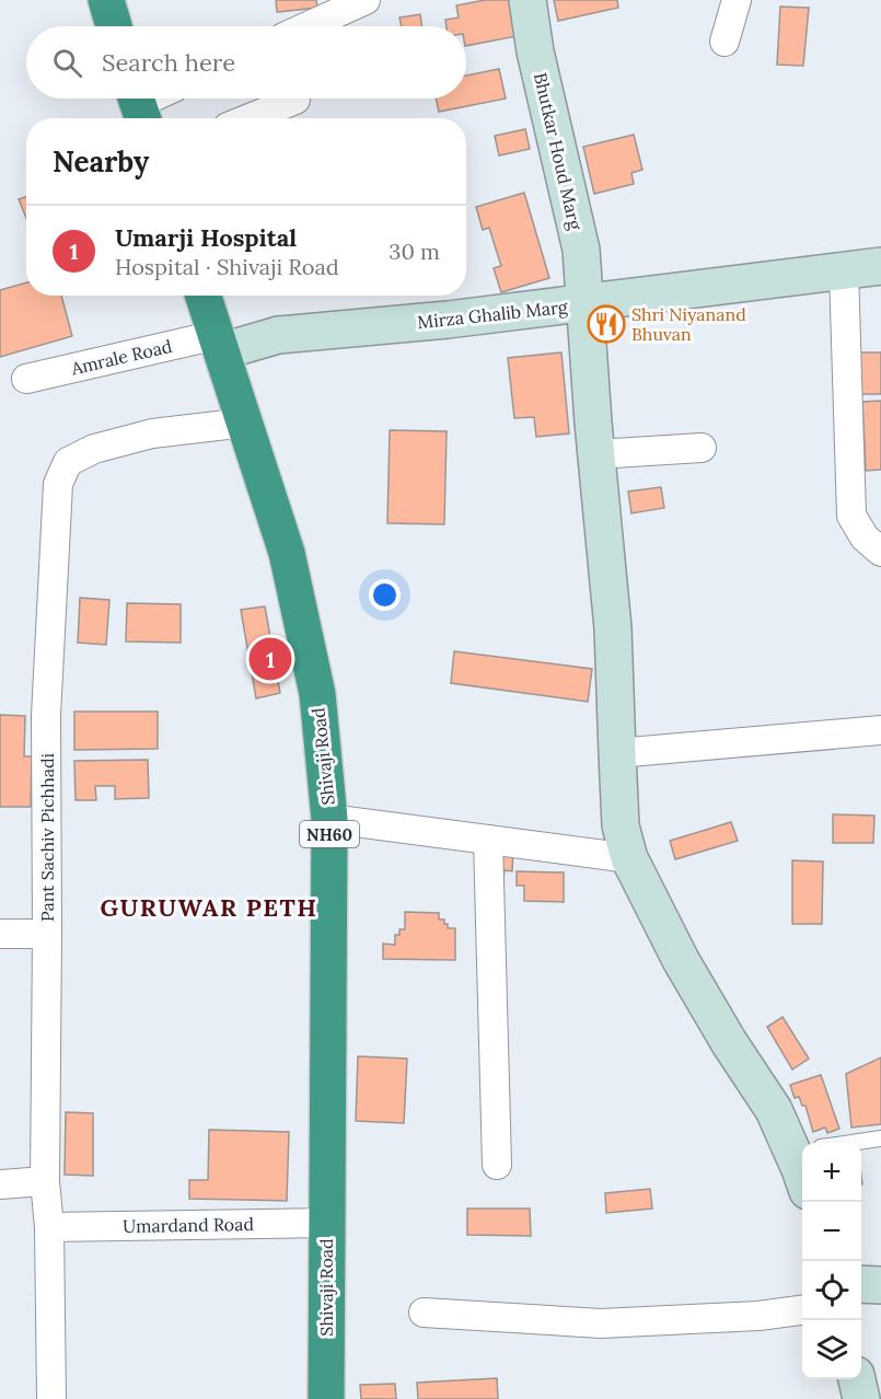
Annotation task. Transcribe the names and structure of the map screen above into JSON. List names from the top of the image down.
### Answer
{
  "streets": {
    "highway": ["Shivaji Road", "NH60"],
    "street": [
      "Bhutkar Houd Marg",
      "Mirza Ghalib Marg",
      "Amrale Road",
      "Pant Sachiv Pichhadi",
      "Umardand Road"
    ]
  },
  "crossings": [
    ["Bhutkar Houd Marg", "Mirza Ghalib Marg"],
    ["Mirza Ghalib Marg", "Amrale Road"],
    ["Mirza Ghalib Marg", "Shivaji Road"],
    ["Amrale Road", "Shivaji Road"],
    ["Shivaji Road", "Pant Sachiv Pichhadi"],
    ["Shivaji Road", "Umardand Road"],
    ["Pant Sachiv Pichhadi", "Umardand Road"]
  ],
  "districts": ["GURUWAR PETH"],
  "places": {
    "restaurant": ["Shri Niyanand Bhuvan"]
  },
  "page": {
    "search": "Search here",
    "heading": "Nearby",
    "list": [
      {
        "mark": "1",
        "name": "Umarji Hospital",
        "note": "Hospital · Shivaji Road",
        "value": "30 m"
      }
    ],
    "pins": "1",
    "map_buttons": ["+", "−"]
  }
}
